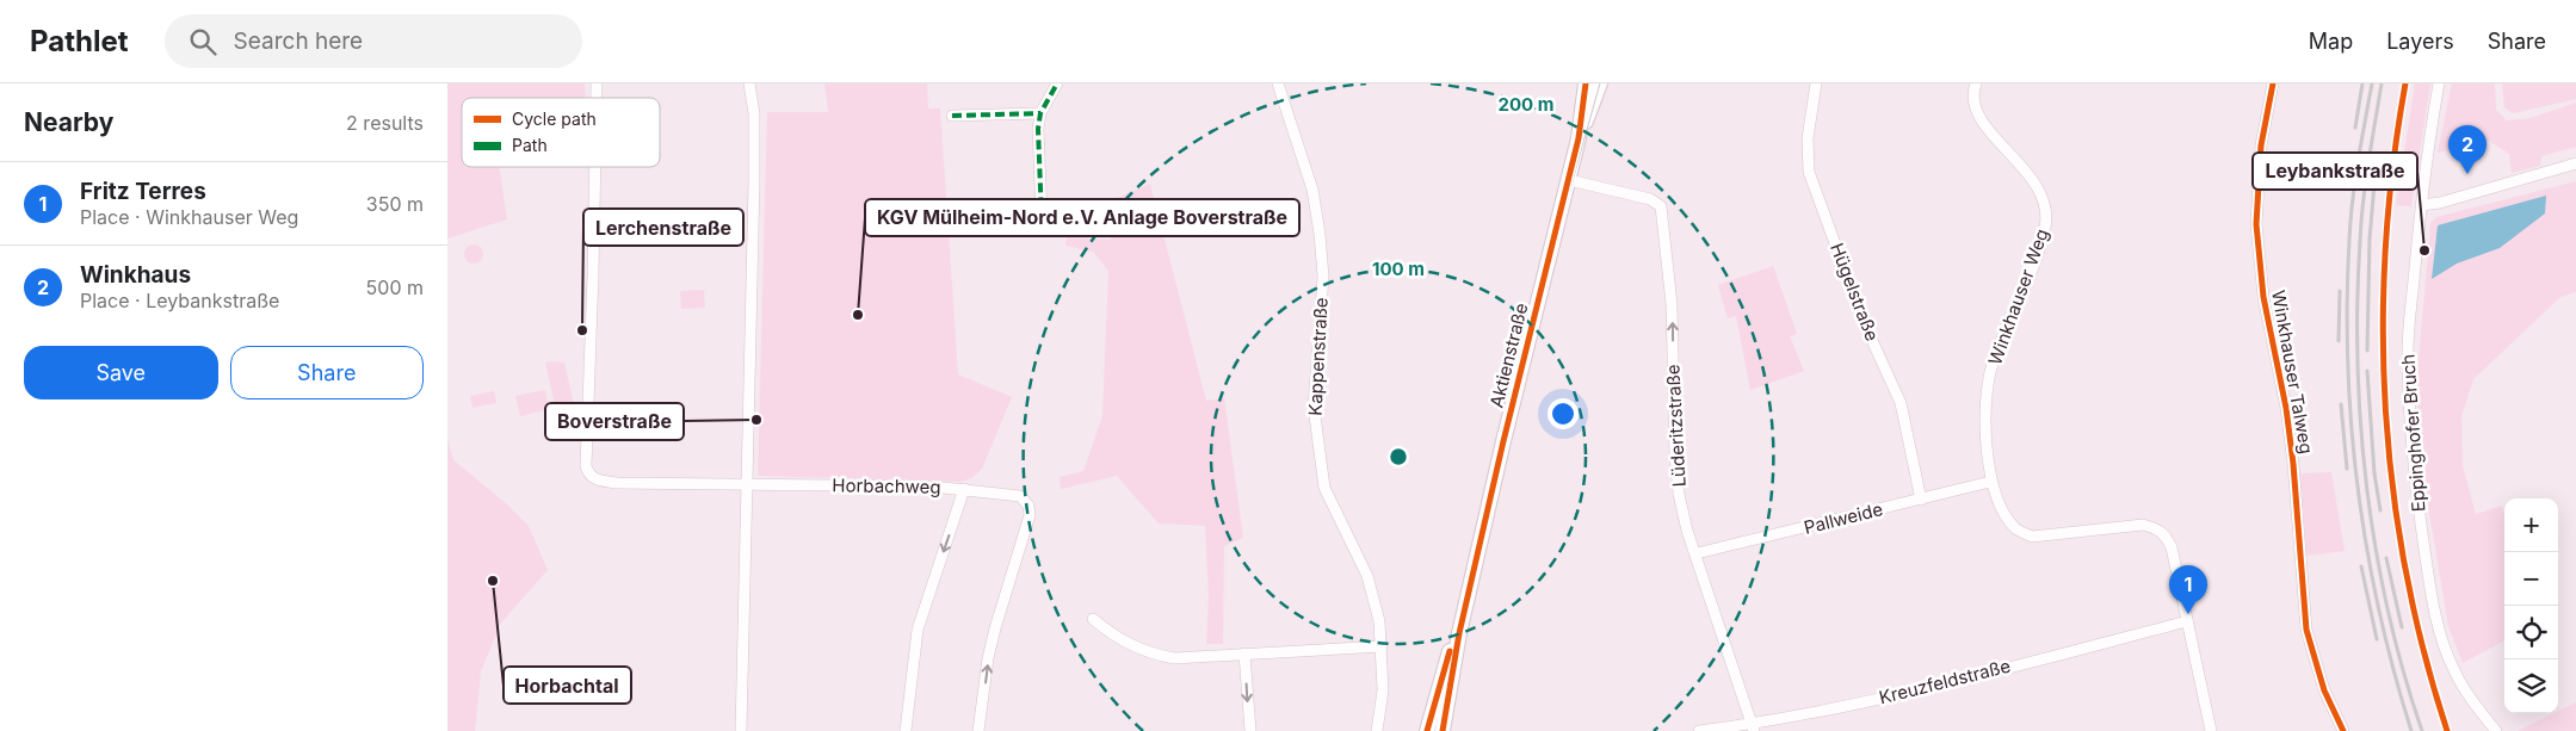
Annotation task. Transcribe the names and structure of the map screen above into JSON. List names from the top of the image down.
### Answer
{
  "streets": {
    "main road": ["Aktienstraße"],
    "street": [
      "Hügelstraße",
      "Winkhauser Weg",
      "Kappenstraße",
      "Winkhauser Talweg",
      "Lüderitzstraße",
      "Eppinghofer Bruch",
      "Horbachweg",
      "Pallweide",
      "Kreuzfeldstraße"
    ]
  },
  "crossings": [
    ["Hügelstraße", "Pallweide"],
    ["Winkhauser Weg", "Pallweide"],
    ["Winkhauser Weg", "Kreuzfeldstraße"],
    ["Aktienstraße", "Lüderitzstraße"],
    ["Lüderitzstraße", "Pallweide"],
    ["Lüderitzstraße", "Kreuzfeldstraße"]
  ],
  "one_way": ["Lüderitzstraße"],
  "places": [
    "Leybankstraße",
    "KGV Mülheim-Nord e.V. Anlage Boverstraße",
    "Lerchenstraße",
    "Boverstraße",
    "Horbachtal"
  ],
  "legend": ["Cycle path", "Path"],
  "page": {
    "header": "Pathlet",
    "search": "Search here",
    "nav": ["Map", "Layers", "Share"],
    "heading": ["Nearby", "2 results"],
    "pins": ["2", "1"],
    "list": [
      {
        "mark": "1",
        "name": "Fritz Terres",
        "note": "Place · Winkhauser Weg",
        "value": "350 m"
      },
      {
        "mark": "2",
        "name": "Winkhaus",
        "note": "Place · Leybankstraße",
        "value": "500 m"
      }
    ],
    "buttons": ["Save", "Share"],
    "map_buttons": ["+", "−"]
  },
  "rings": ["200 m", "100 m"]
}
